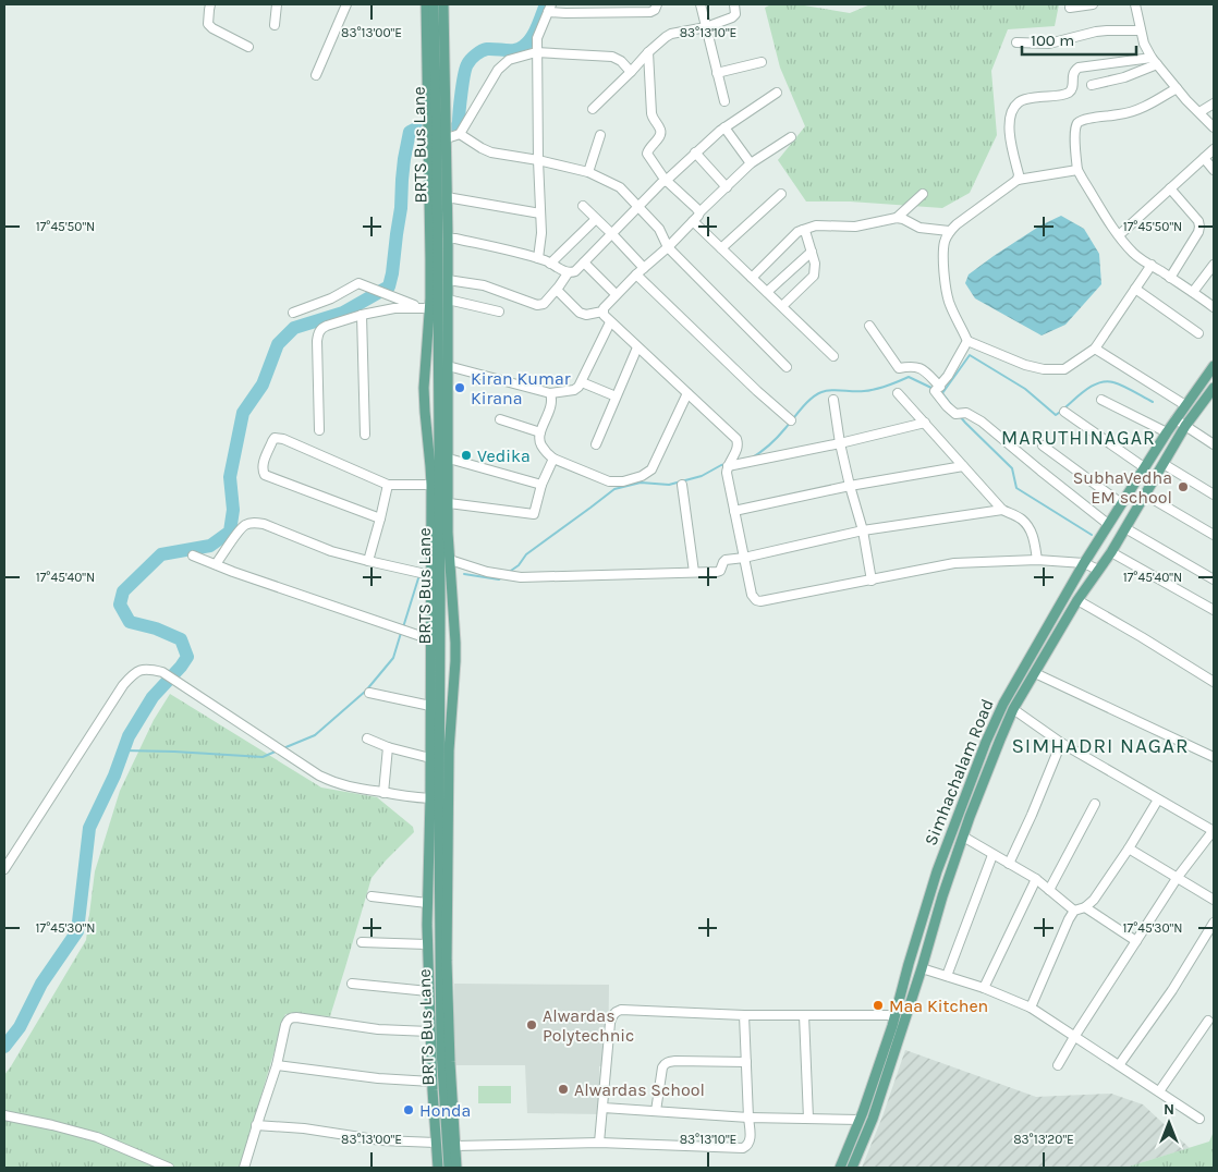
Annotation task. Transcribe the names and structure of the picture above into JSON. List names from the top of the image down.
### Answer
{
  "streets": {
    "main road": ["BRTS Bus Lane", "Simhachalam Road"]
  },
  "districts": ["MARUTHINAGAR", "SIMHADRI NAGAR"],
  "places": [
    "Kiran Kumar Kirana",
    "Vedika",
    "SubhaVedha EM school",
    "Maa Kitchen",
    "Alwardas Polytechnic",
    "Alwardas School",
    "Honda"
  ],
  "scale_bar": "100 m",
  "north": "top",
  "coordinates": [
    "83°13'00\"E",
    "83°13'10\"E",
    "17°45'50\"N",
    "17°45'40\"N",
    "17°45'30\"N",
    "83°13'20\"E"
  ]
}
